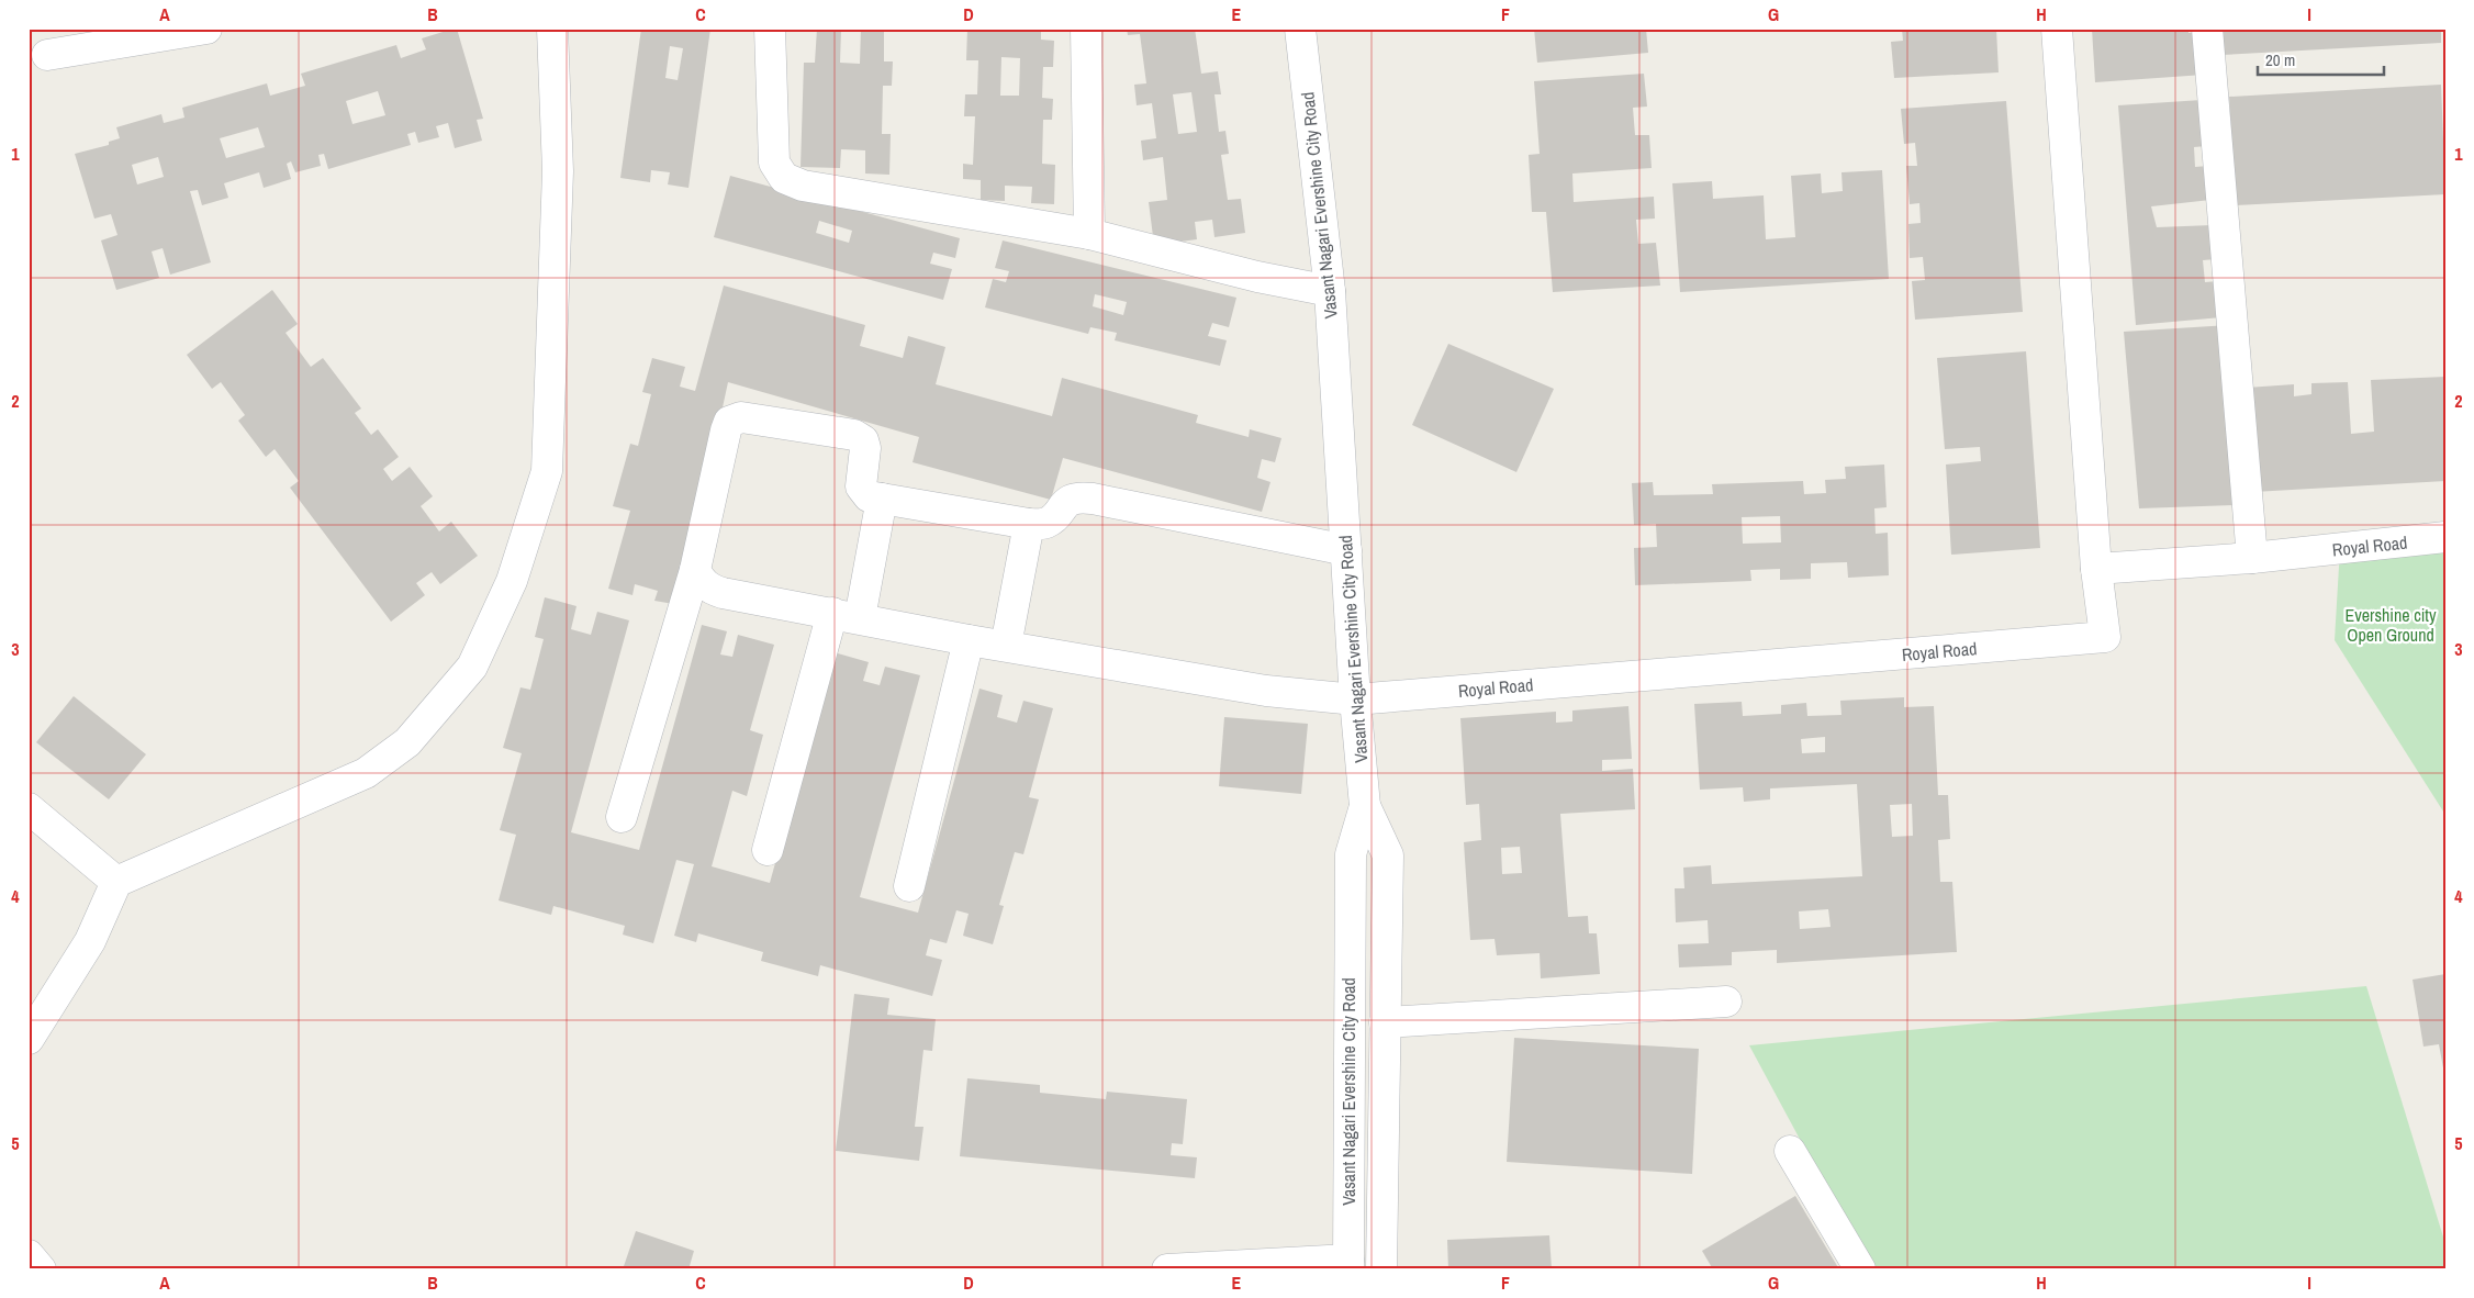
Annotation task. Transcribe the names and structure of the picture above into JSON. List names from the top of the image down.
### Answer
{
  "streets": {
    "street": ["Vasant Nagari Evershine City Road", "Royal Road"]
  },
  "crossings": [
    ["Vasant Nagari Evershine City Road", "Royal Road"]
  ],
  "parks": ["Evershine city Open Ground"],
  "scale_bar": "20 m",
  "grid": {
    "columns": [
      "A",
      "B",
      "C",
      "D",
      "E",
      "F",
      "G",
      "H",
      "I"
    ],
    "rows": [
      "1",
      "2",
      "3",
      "4",
      "5"
    ]
  }
}
